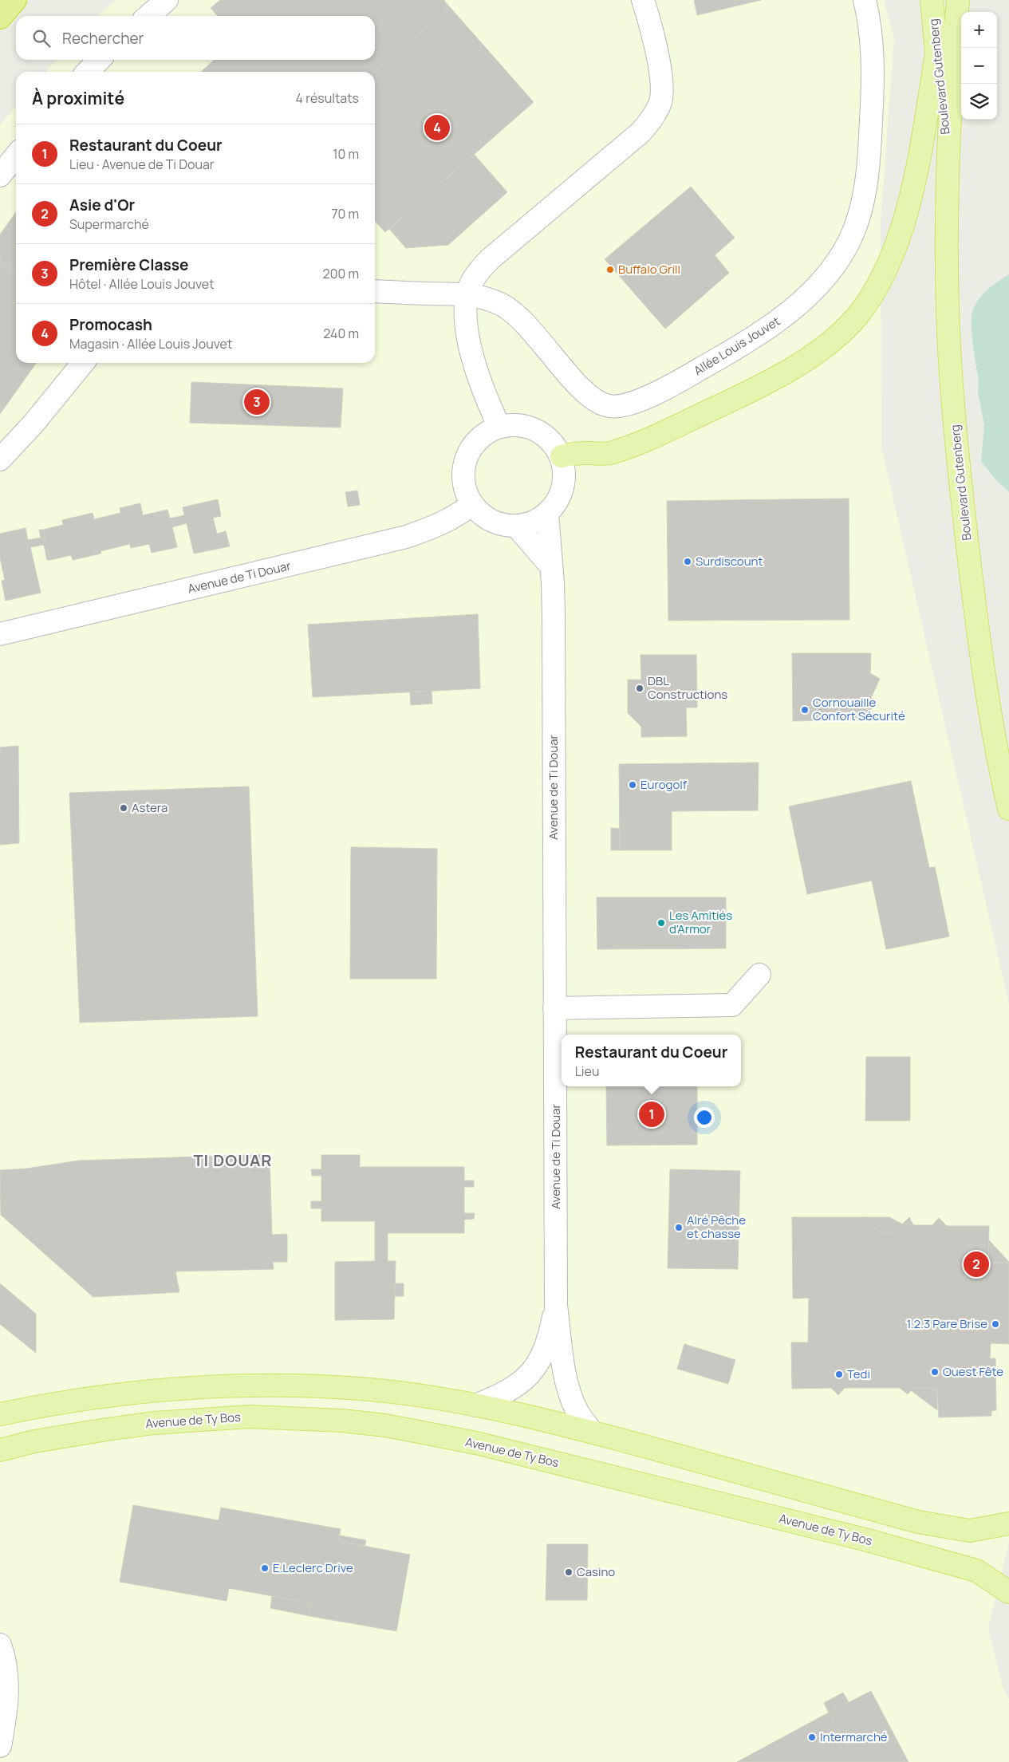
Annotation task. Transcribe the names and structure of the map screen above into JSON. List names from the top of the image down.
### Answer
{
  "streets": {
    "main road": ["Boulevard Gutenberg", "Avenue de Ty Bos"],
    "street": ["Allée Louis Jouvet", "Avenue de Ti Douar"]
  },
  "districts": ["TI DOUAR"],
  "places": [
    "Buffalo Grill",
    "Surdiscount",
    "DBL Constructions",
    "Cornouaille Confort Sécurité",
    "Eurogolf",
    "Astera",
    "Les Amitiés d'Armor",
    "Alré Pêche et chasse",
    "1.2.3 Pare Brise",
    "Ouest Fête",
    "Tedi",
    "E.Leclerc Drive",
    "Casino",
    "Intermarché"
  ],
  "page": {
    "map_buttons": ["+", "−"],
    "search": "Rechercher",
    "heading": ["À proximité", "4 résultats"],
    "pins": [
      "4",
      "3",
      "1",
      "2"
    ],
    "list": [
      {
        "mark": "1",
        "name": "Restaurant du Coeur",
        "note": "Lieu · Avenue de Ti Douar",
        "value": "10 m"
      },
      {
        "mark": "2",
        "name": "Asie d'Or",
        "note": "Supermarché",
        "value": "70 m"
      },
      {
        "mark": "3",
        "name": "Première Classe",
        "note": "Hôtel · Allée Louis Jouvet",
        "value": "200 m"
      },
      {
        "mark": "4",
        "name": "Promocash",
        "note": "Magasin · Allée Louis Jouvet",
        "value": "240 m"
      }
    ],
    "popup": ["Restaurant du Coeur", "Lieu"]
  }
}
